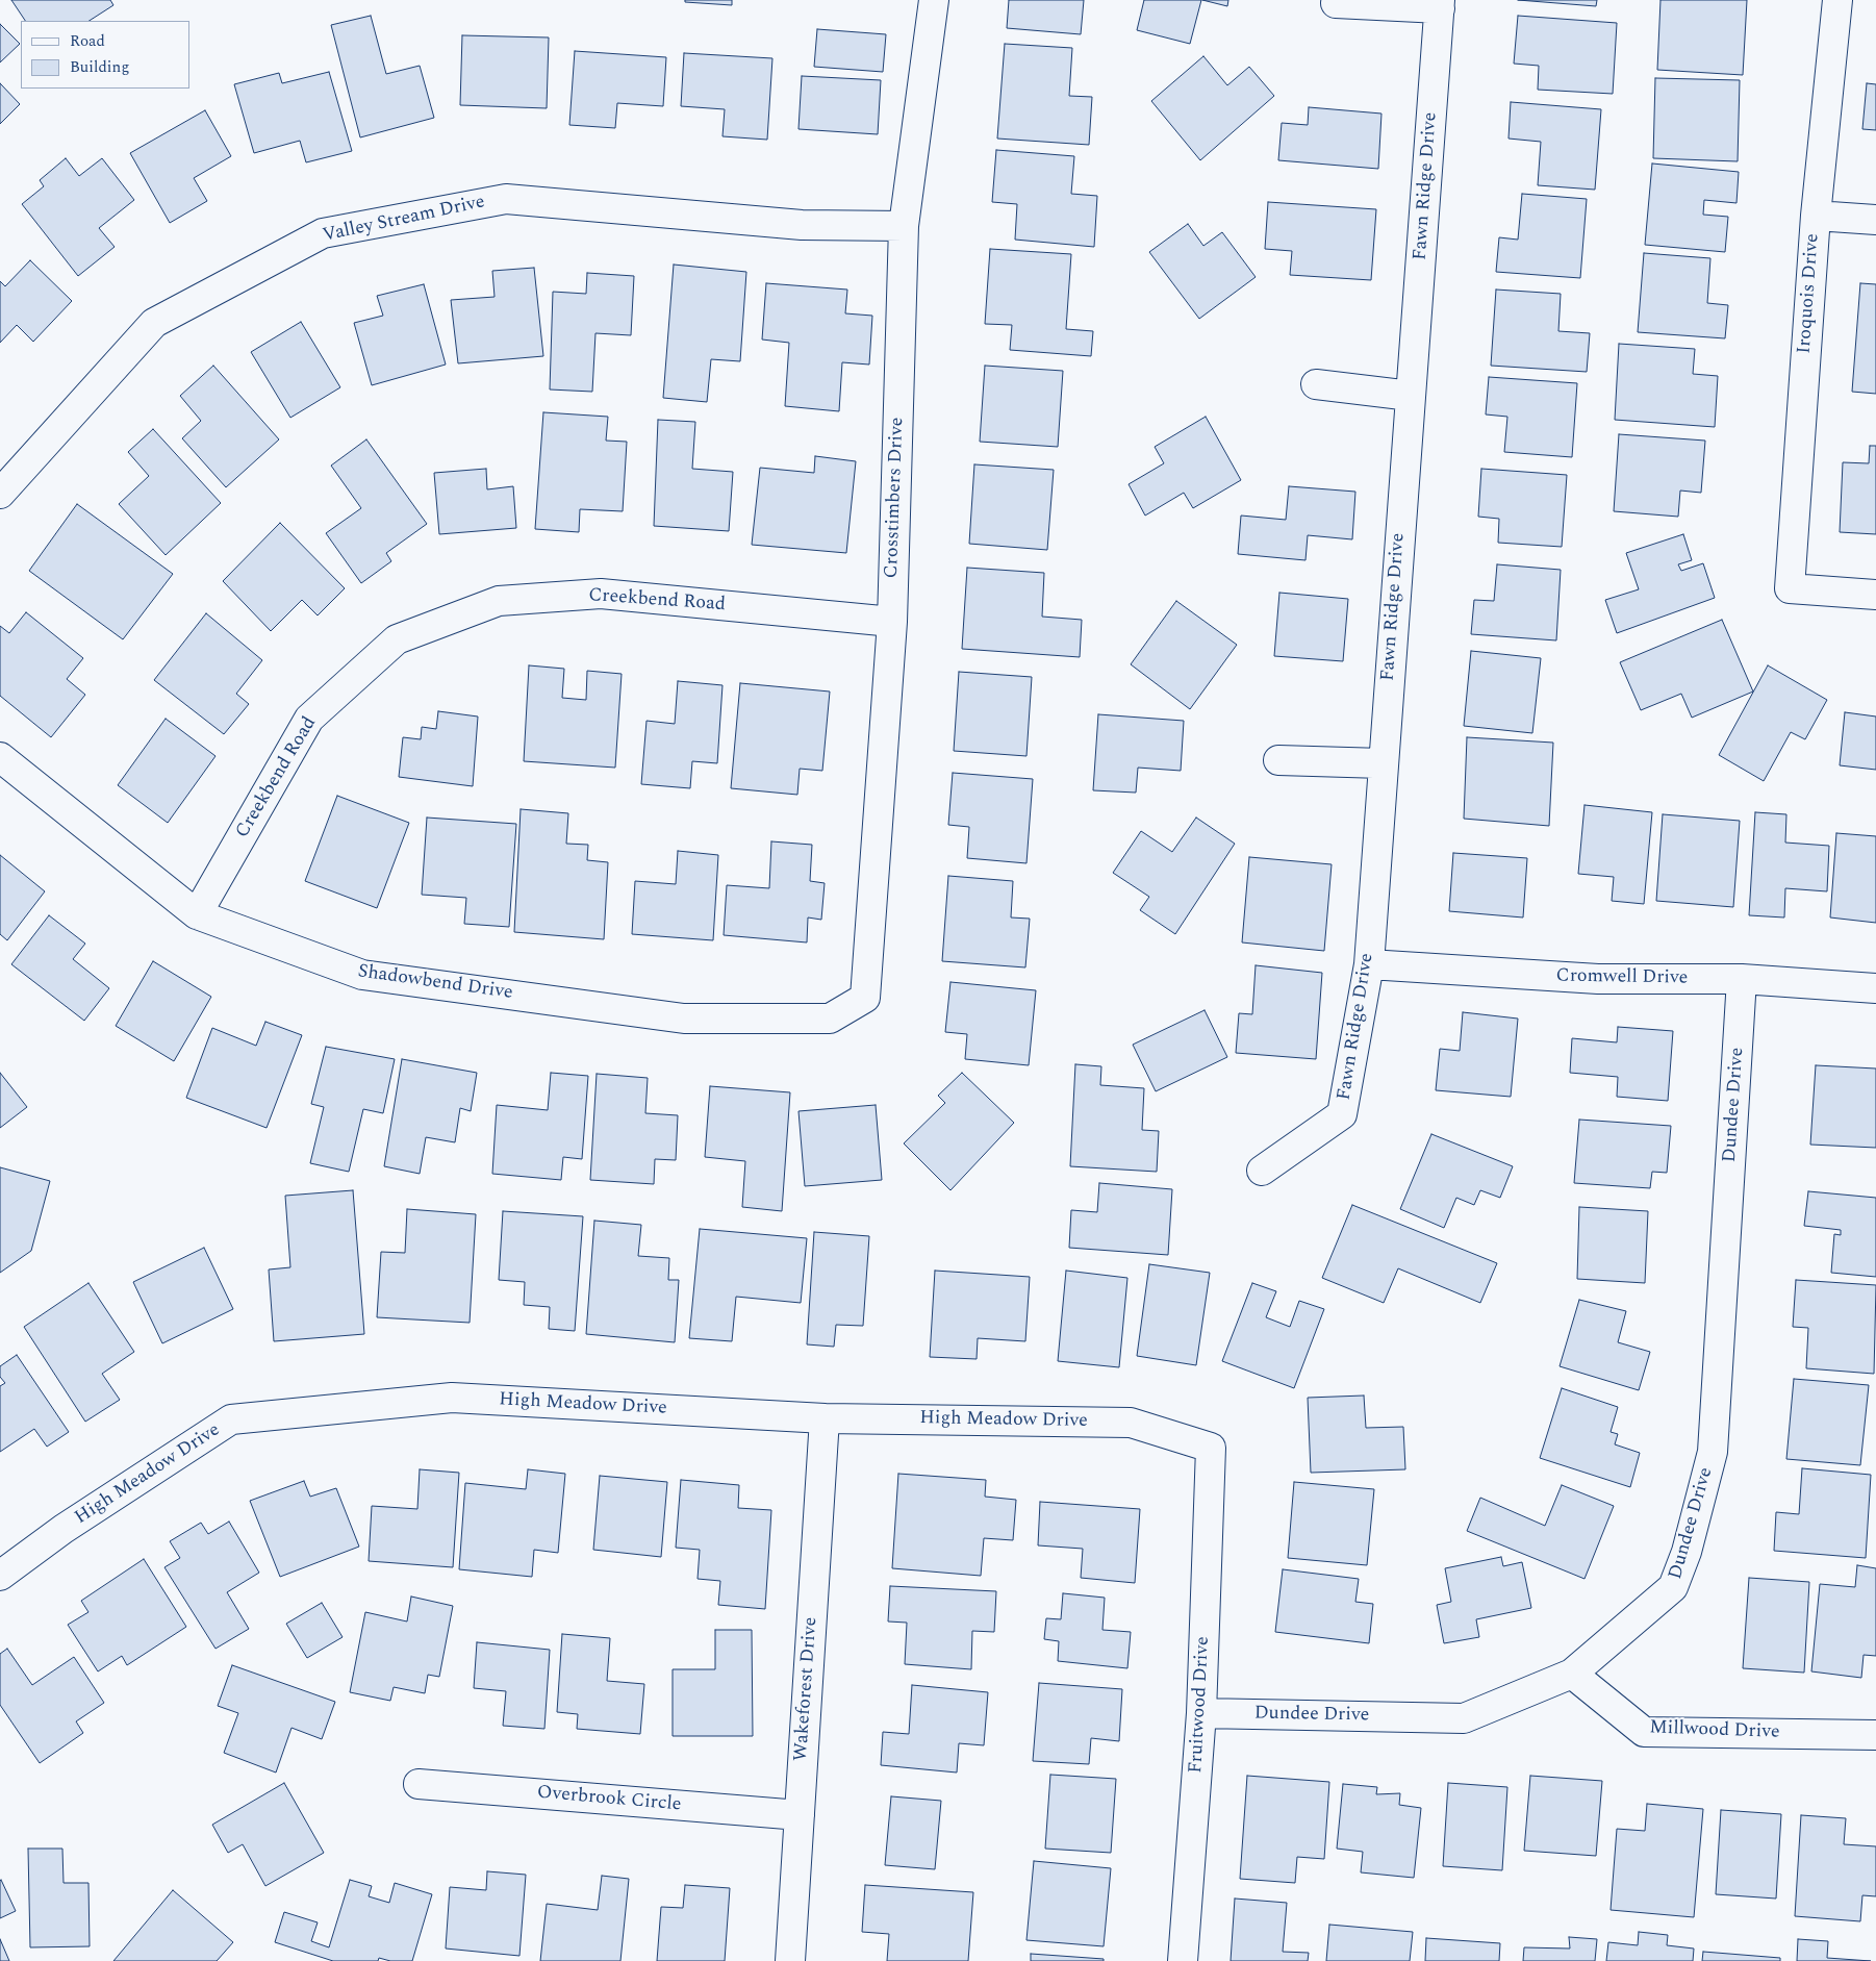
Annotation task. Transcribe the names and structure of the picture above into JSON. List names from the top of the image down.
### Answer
{
  "streets": {
    "street": [
      "Fawn Ridge Drive",
      "Valley Stream Drive",
      "Iroquois Drive",
      "Crosstimbers Drive",
      "Creekbend Road",
      "Cromwell Drive",
      "Shadowbend Drive",
      "Dundee Drive",
      "High Meadow Drive",
      "Wakeforest Drive",
      "Fruitwood Drive",
      "Millwood Drive",
      "Overbrook Circle"
    ]
  },
  "crossings": [
    ["Fawn Ridge Drive", "Cromwell Drive"],
    ["Valley Stream Drive", "Crosstimbers Drive"],
    ["Crosstimbers Drive", "Creekbend Road"],
    ["Crosstimbers Drive", "Shadowbend Drive"],
    ["Creekbend Road", "Shadowbend Drive"],
    ["Cromwell Drive", "Dundee Drive"],
    ["Dundee Drive", "Fruitwood Drive"],
    ["Dundee Drive", "Millwood Drive"],
    ["High Meadow Drive", "Wakeforest Drive"],
    ["High Meadow Drive", "Fruitwood Drive"],
    ["Wakeforest Drive", "Overbrook Circle"]
  ],
  "legend": ["Road", "Building"]
}
